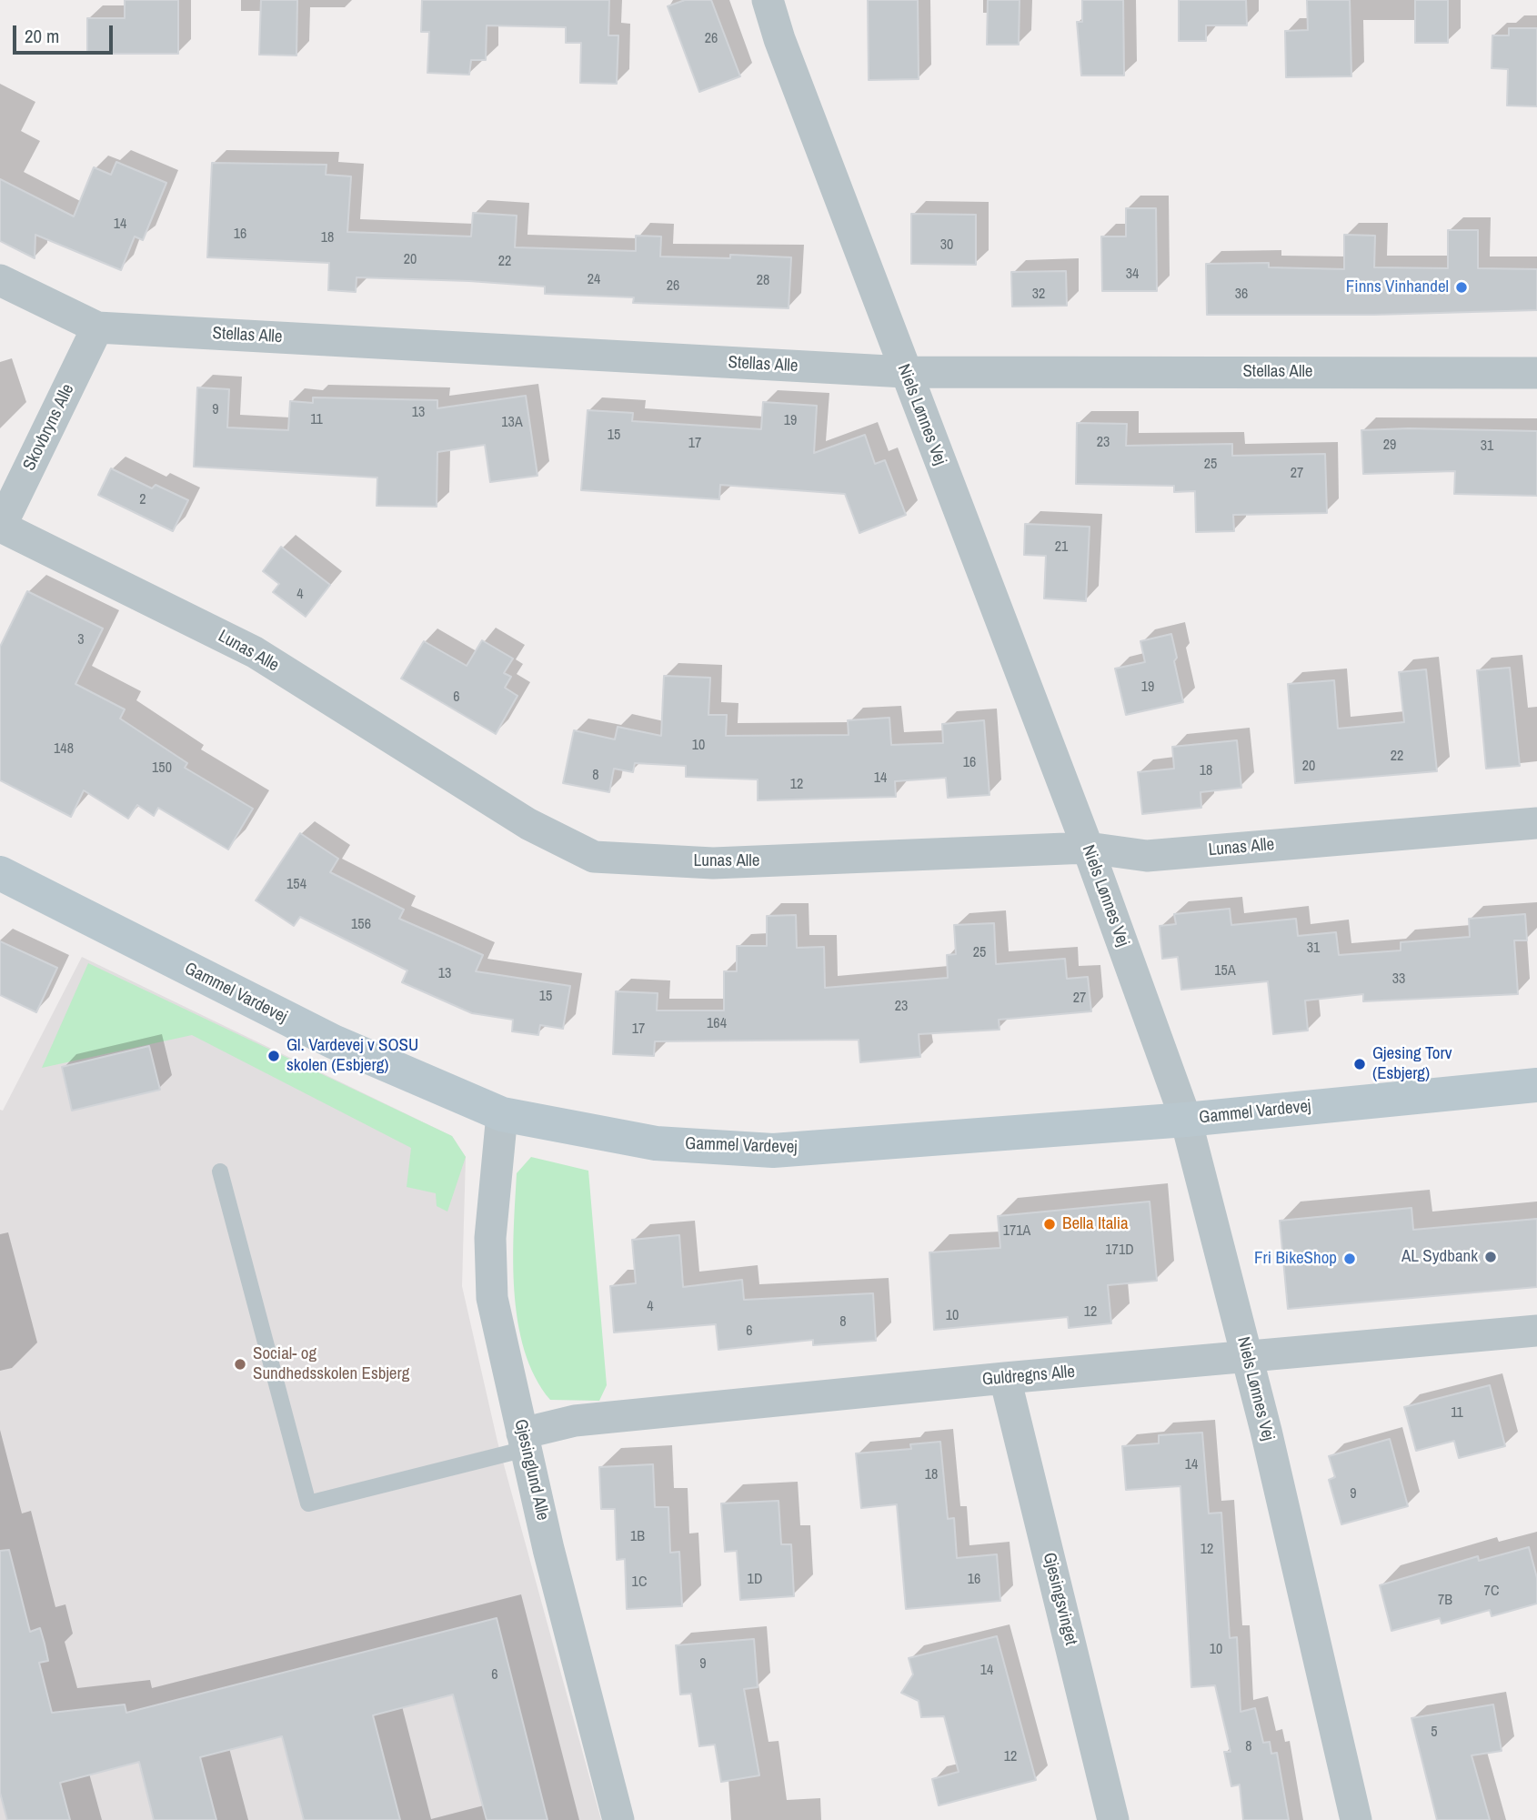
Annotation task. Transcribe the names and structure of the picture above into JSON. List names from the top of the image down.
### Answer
{
  "streets": {
    "street": [
      "Stellas Alle",
      "Niels Lønnes Vej",
      "Skovbryns Alle",
      "Lunas Alle",
      "Gammel Vardevej",
      "Guldregns Alle",
      "Gjesinglund Alle",
      "Gjesingsvinget"
    ]
  },
  "crossings": [
    ["Stellas Alle", "Niels Lønnes Vej"],
    ["Stellas Alle", "Skovbryns Alle"],
    ["Niels Lønnes Vej", "Lunas Alle"],
    ["Niels Lønnes Vej", "Gammel Vardevej"],
    ["Niels Lønnes Vej", "Guldregns Alle"],
    ["Skovbryns Alle", "Lunas Alle"],
    ["Gammel Vardevej", "Gjesinglund Alle"],
    ["Guldregns Alle", "Gjesinglund Alle"],
    ["Guldregns Alle", "Gjesingsvinget"]
  ],
  "places": [
    "Finns Vinhandel",
    "Gl. Vardevej v SOSU skolen (Esbjerg)",
    "Gjesing Torv (Esbjerg)",
    "Bella Italia",
    "AL Sydbank",
    "Fri BikeShop",
    "Social- og Sundhedsskolen Esbjerg"
  ],
  "house_numbers": [
    "26",
    "14",
    "16",
    "18",
    "30",
    "20",
    "22",
    "34",
    "24",
    "28",
    "26",
    "32",
    "36",
    "9",
    "13",
    "11",
    "19",
    "13A",
    "15",
    "23",
    "17",
    "29",
    "31",
    "25",
    "27",
    "2",
    "21",
    "4",
    "3",
    "19",
    "6",
    "10",
    "148",
    "22",
    "16",
    "20",
    "150",
    "18",
    "8",
    "14",
    "12",
    "154",
    "156",
    "31",
    "25",
    "15A",
    "13",
    "33",
    "15",
    "27",
    "23",
    "164",
    "17",
    "171A",
    "171D",
    "4",
    "12",
    "10",
    "8",
    "6",
    "11",
    "14",
    "18",
    "9",
    "1B",
    "12",
    "1D",
    "16",
    "1C",
    "7C",
    "7B",
    "10",
    "9",
    "14",
    "6",
    "5",
    "8",
    "12"
  ],
  "scale_bar": "20 m"
}
